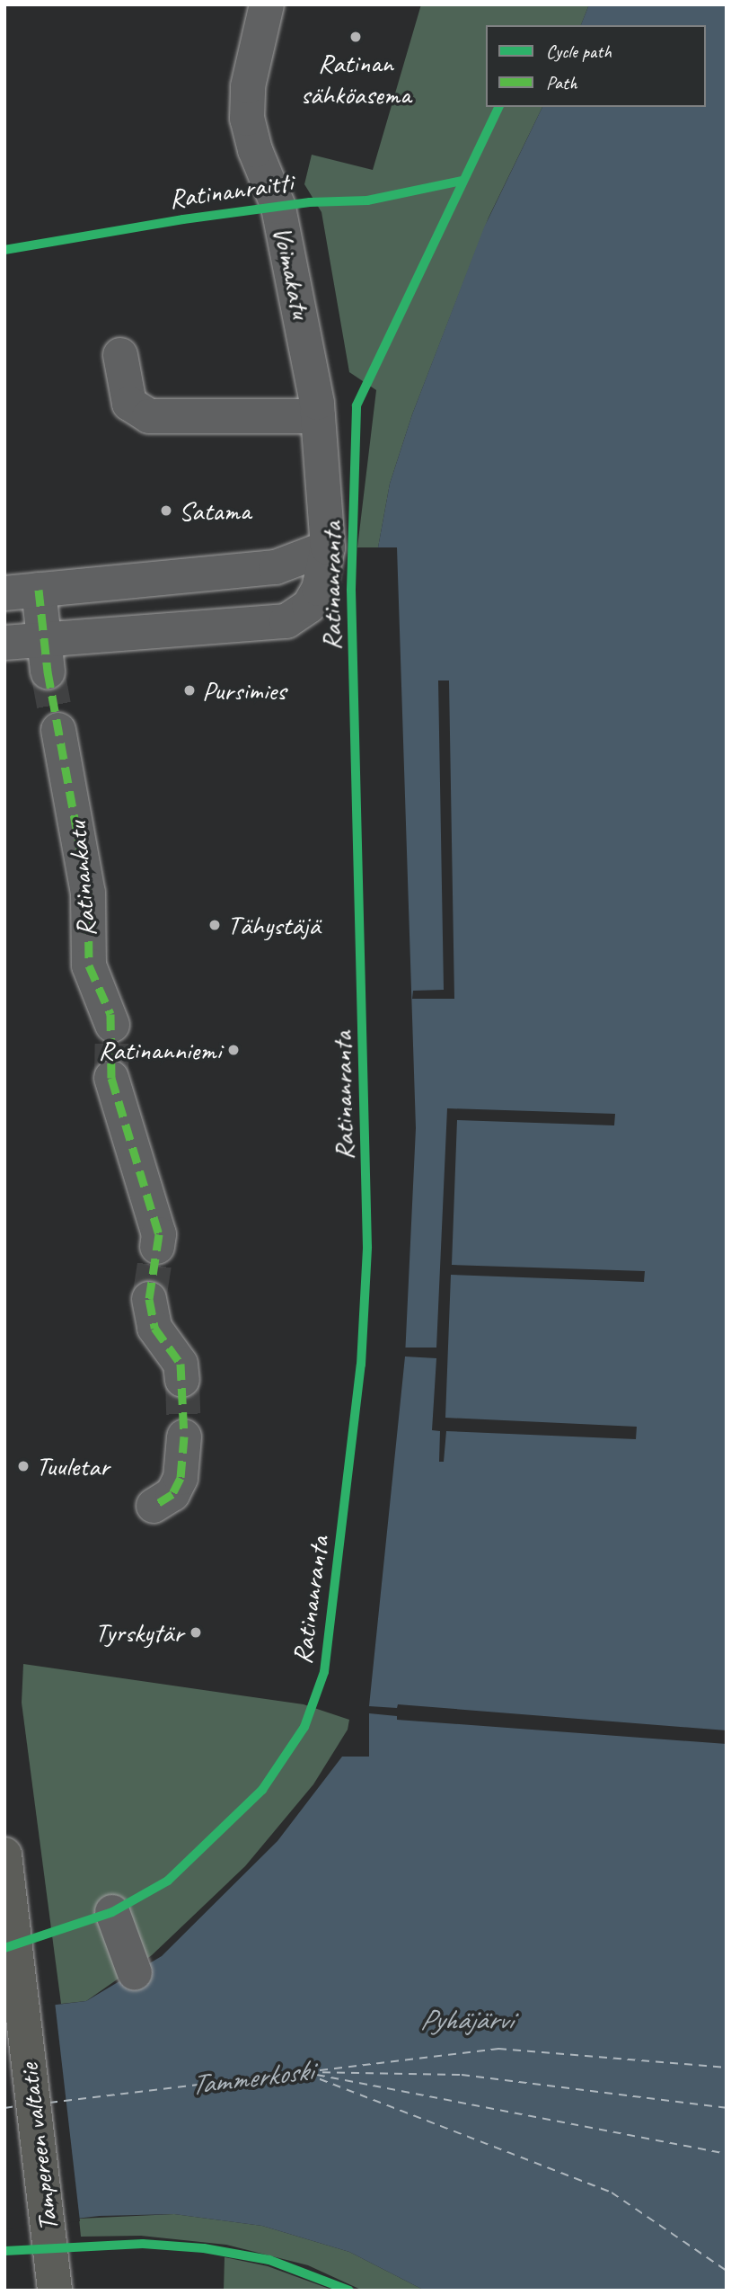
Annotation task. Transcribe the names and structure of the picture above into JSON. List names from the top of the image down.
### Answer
{
  "streets": {
    "main road": ["Tampereen valtatie"],
    "street": ["Voimakatu", "Ratinankatu"],
    "cycle path": ["Ratinanraitti", "Ratinanranta"]
  },
  "water": ["Pyhäjärvi", "Tammerkoski"],
  "places": [
    "Ratinan sähköasema",
    "Satama",
    "Pursimies",
    "Tähystäjä",
    "Ratinanniemi",
    "Tuuletar",
    "Tyrskytär"
  ],
  "legend": ["Cycle path", "Path"]
}
